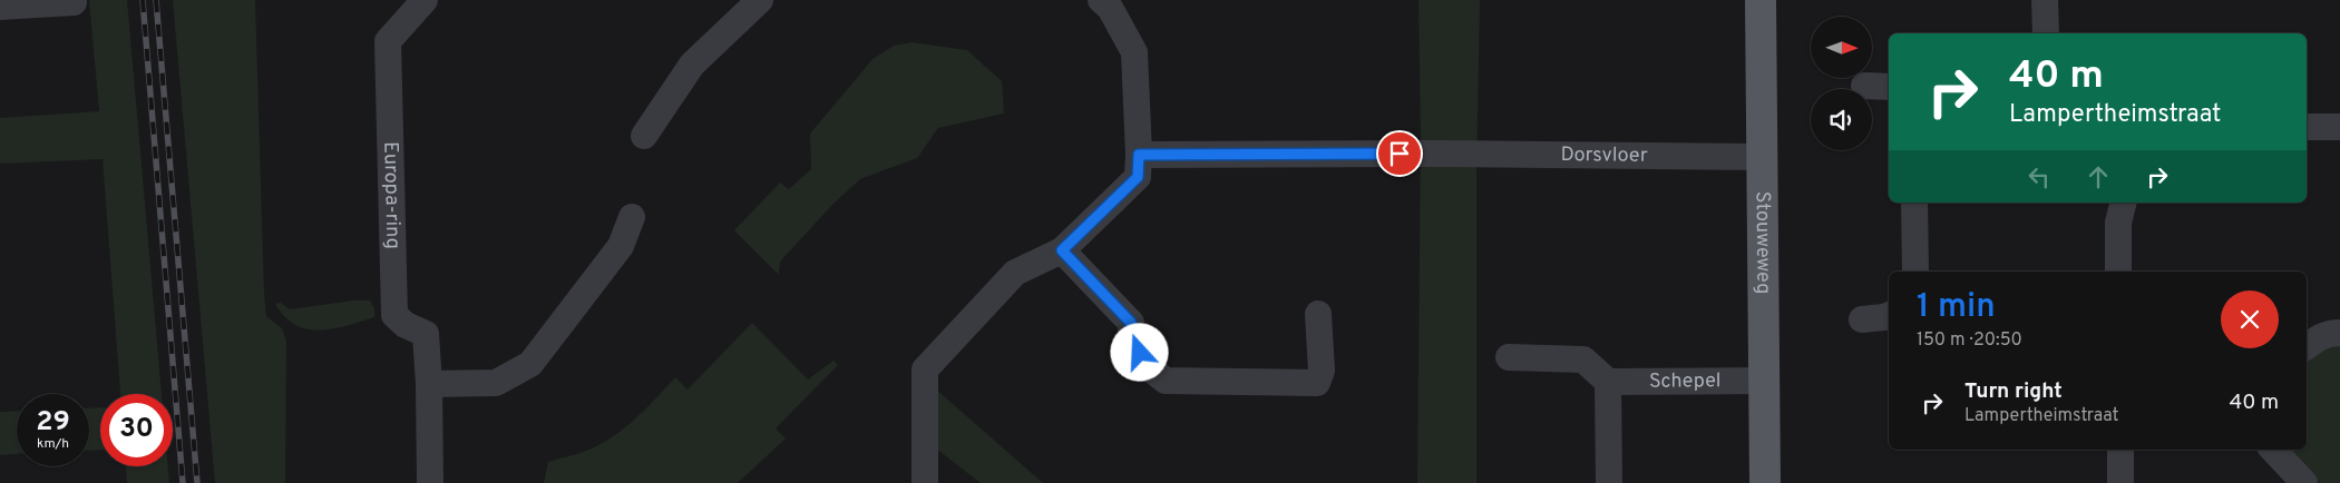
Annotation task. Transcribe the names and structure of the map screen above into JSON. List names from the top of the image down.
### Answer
{
  "streets": {
    "main road": ["Stouweweg"],
    "street": ["Dorsvloer", "Europa-ring", "Schepel"]
  },
  "crossings": [
    ["Dorsvloer", "Stouweweg"],
    ["Stouweweg", "Schepel"]
  ],
  "north": "right",
  "page": {
    "turn": ["40 m", "Lampertheimstraat"],
    "heading": ["1 min", "150 m · 20:50"],
    "list": [
      {
        "name": "Turn right",
        "note": "Lampertheimstraat",
        "value": "40 m"
      }
    ],
    "speed": "29 km/h",
    "limit": "30"
  }
}
